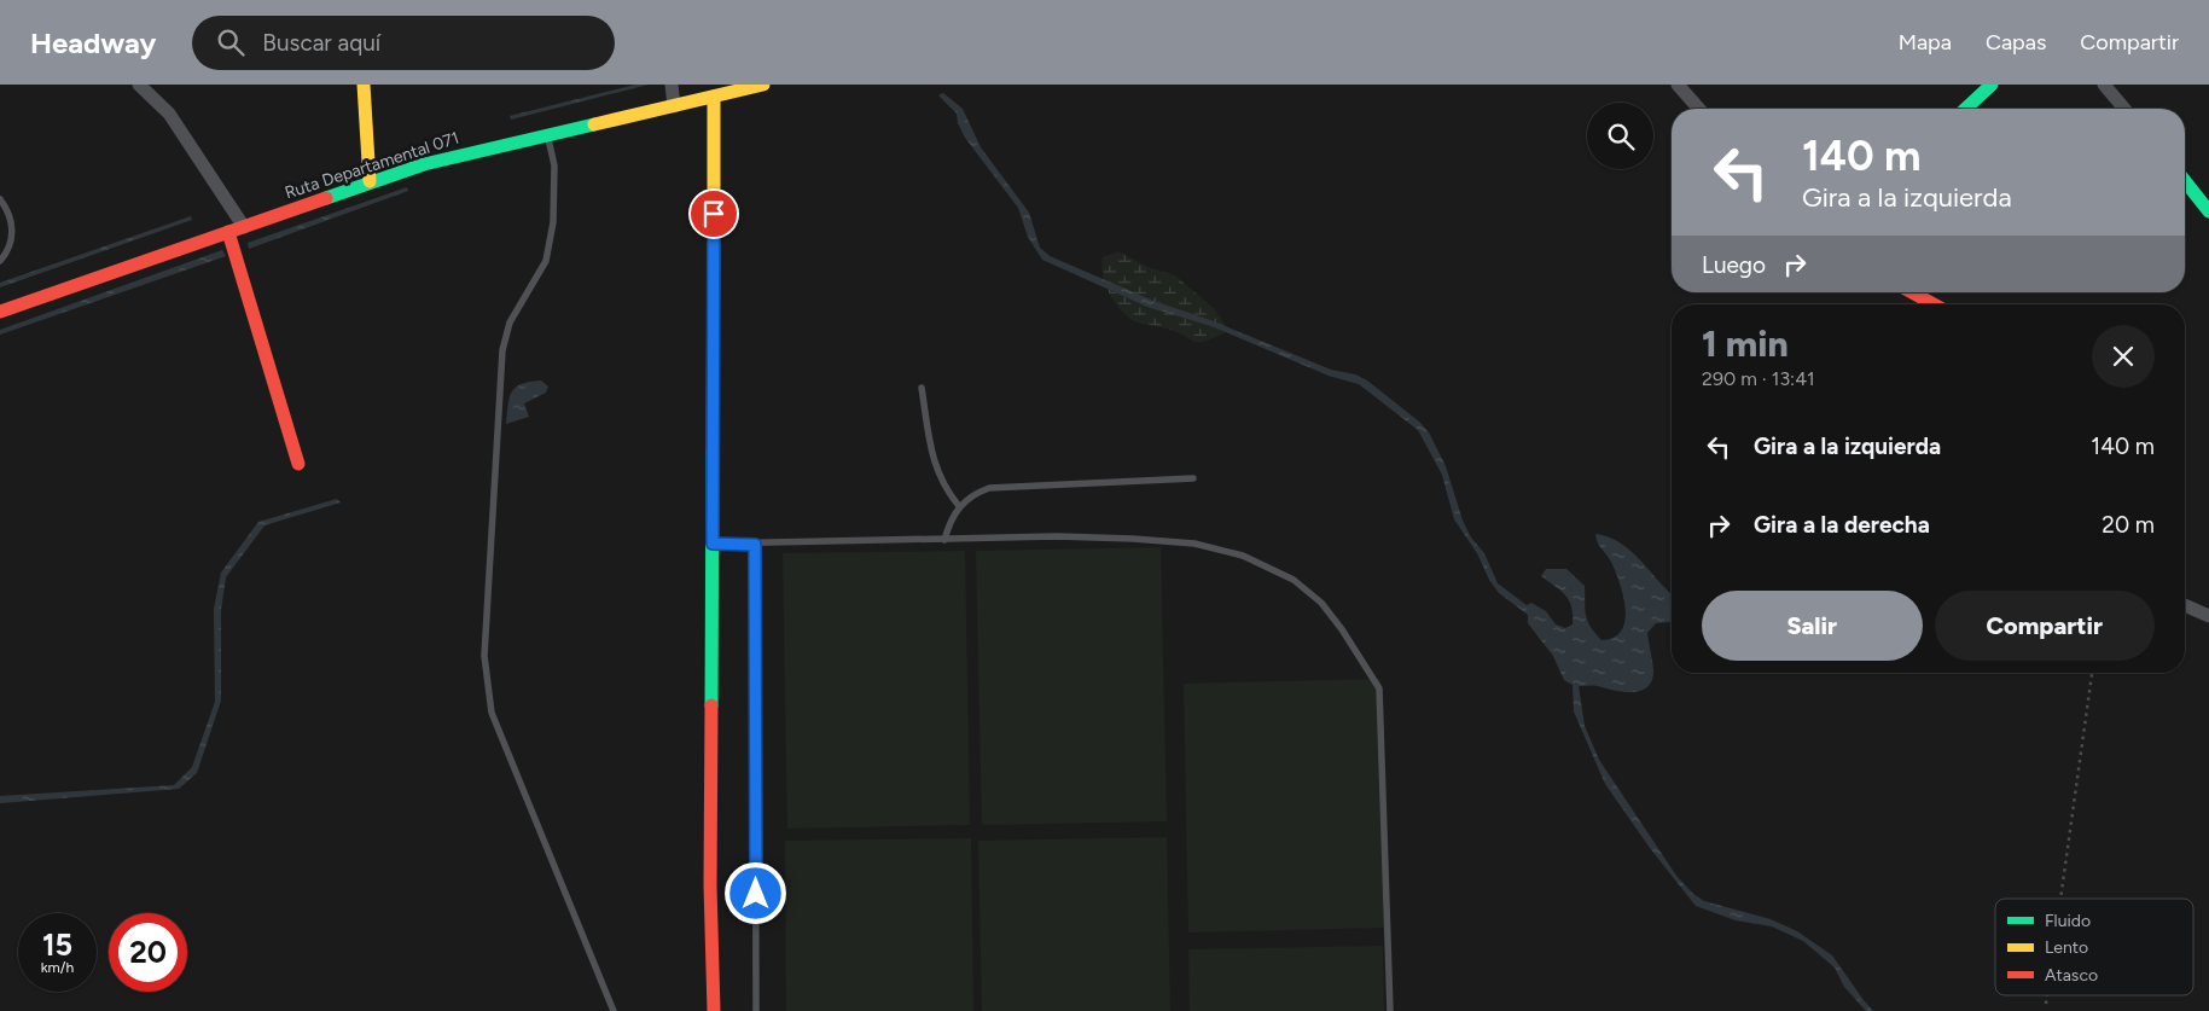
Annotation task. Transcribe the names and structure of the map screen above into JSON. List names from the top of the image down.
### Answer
{
  "streets": {
    "street": ["Ruta Departamental 071"]
  },
  "legend": ["Fluido", "Lento", "Atasco"],
  "page": {
    "header": "Headway",
    "search": "Buscar aquí",
    "nav": ["Mapa", "Capas", "Compartir"],
    "turn": ["140 m", "Gira a la izquierda"],
    "then": "Luego",
    "heading": ["1 min", "290 m · 13:41"],
    "list": [
      {
        "name": "Gira a la izquierda",
        "value": "140 m"
      },
      {
        "name": "Gira a la derecha",
        "value": "20 m"
      }
    ],
    "buttons": ["Salir", "Compartir"],
    "speed": "15 km/h",
    "limit": "20"
  }
}
